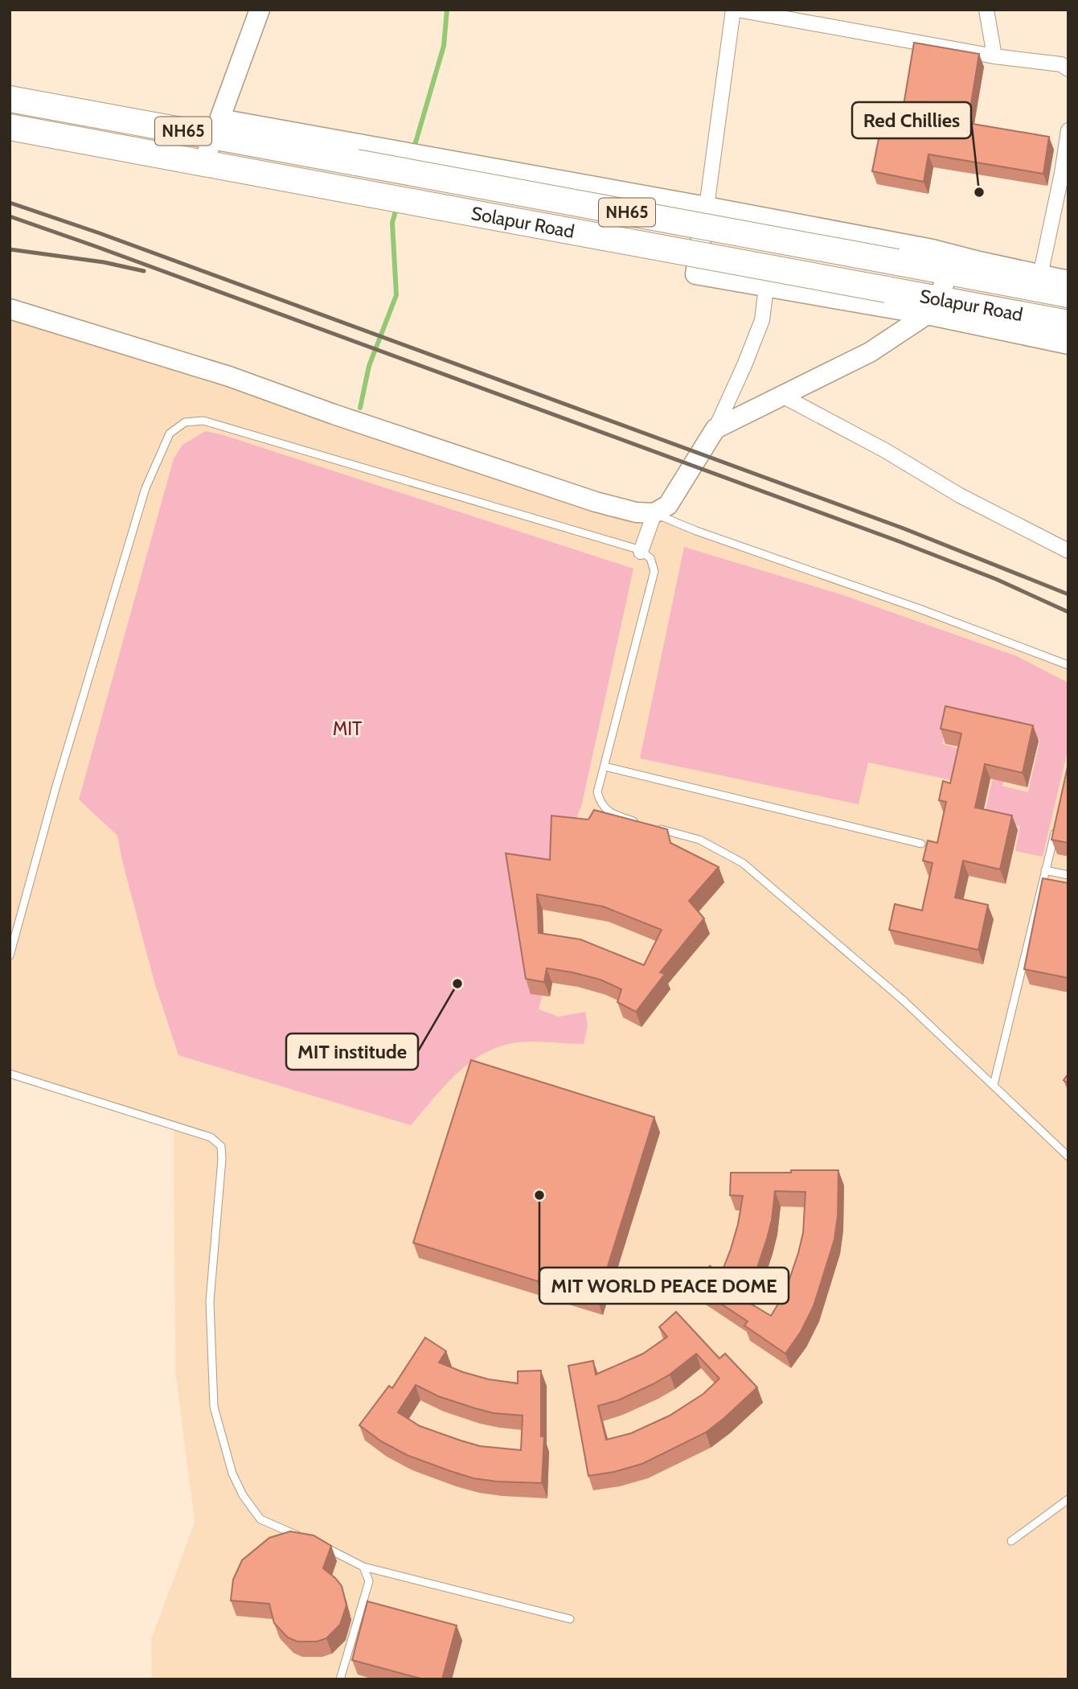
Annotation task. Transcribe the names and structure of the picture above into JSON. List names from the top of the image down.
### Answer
{
  "streets": {
    "highway": ["NH65", "Solapur Road"]
  },
  "parks": ["MIT"],
  "places": ["Red Chillies", "MIT institude", "MIT WORLD PEACE DOME"]
}
